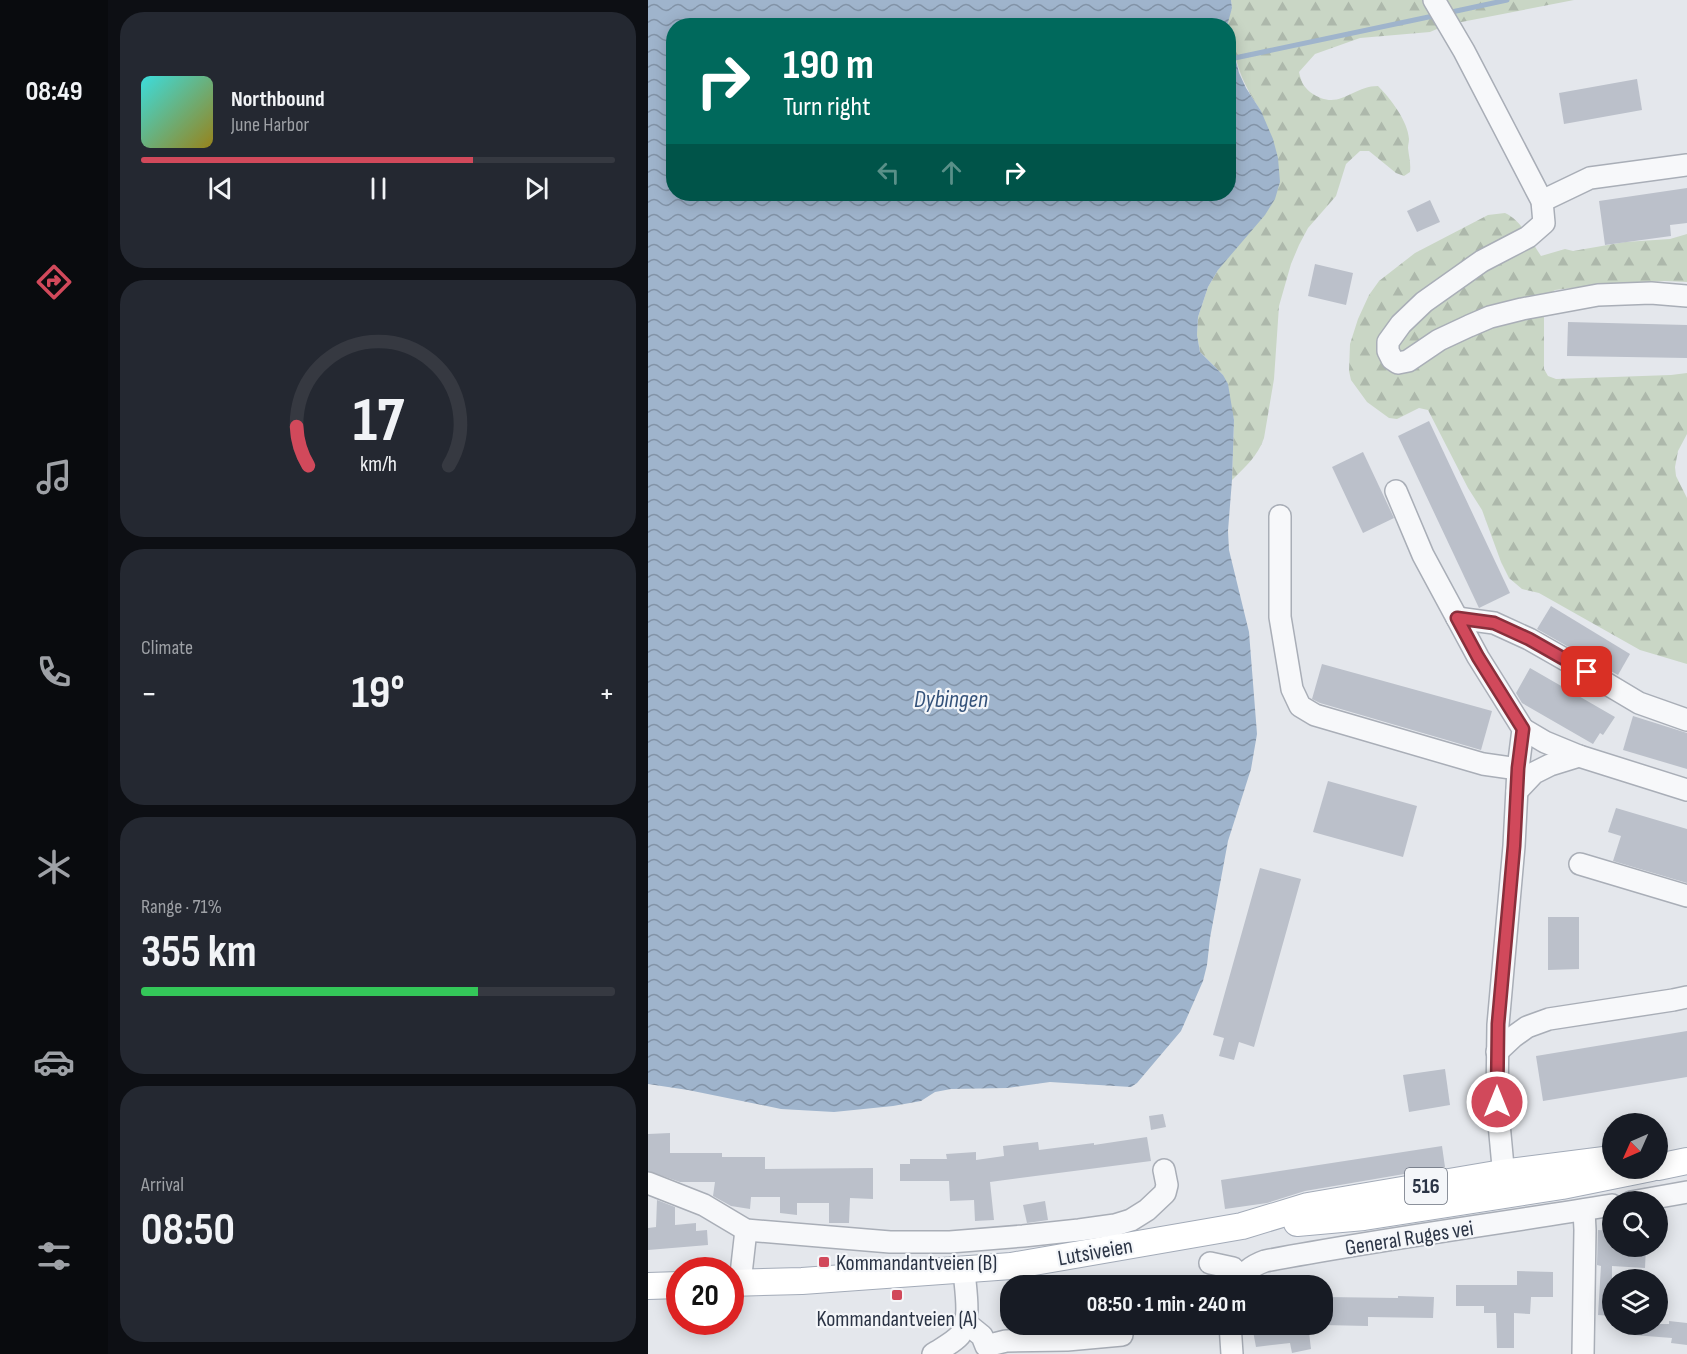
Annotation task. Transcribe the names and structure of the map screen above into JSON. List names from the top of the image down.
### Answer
{
  "streets": {
    "main road": ["516", "Lutsiveien"],
    "street": ["General Ruges vei"]
  },
  "water": ["Dybingen"],
  "places": {
    "transit": ["Kommandantveien (B)", "Kommandantveien (A)"]
  },
  "north": "bottom left",
  "page": {
    "tabs": "08:49",
    "turn": ["190 m", "Turn right"],
    "song": ["Northbound", "June Harbor"],
    "tile": [
      "Climate",
      ["Range · 71%", "355 km"],
      ["Arrival", "08:50"]
    ],
    "heat": ["−", "19°", "+"],
    "limit": "20",
    "trip": "08:50 · 1 min · 240 m",
    "gauge": ["17", "km/h"]
  }
}
